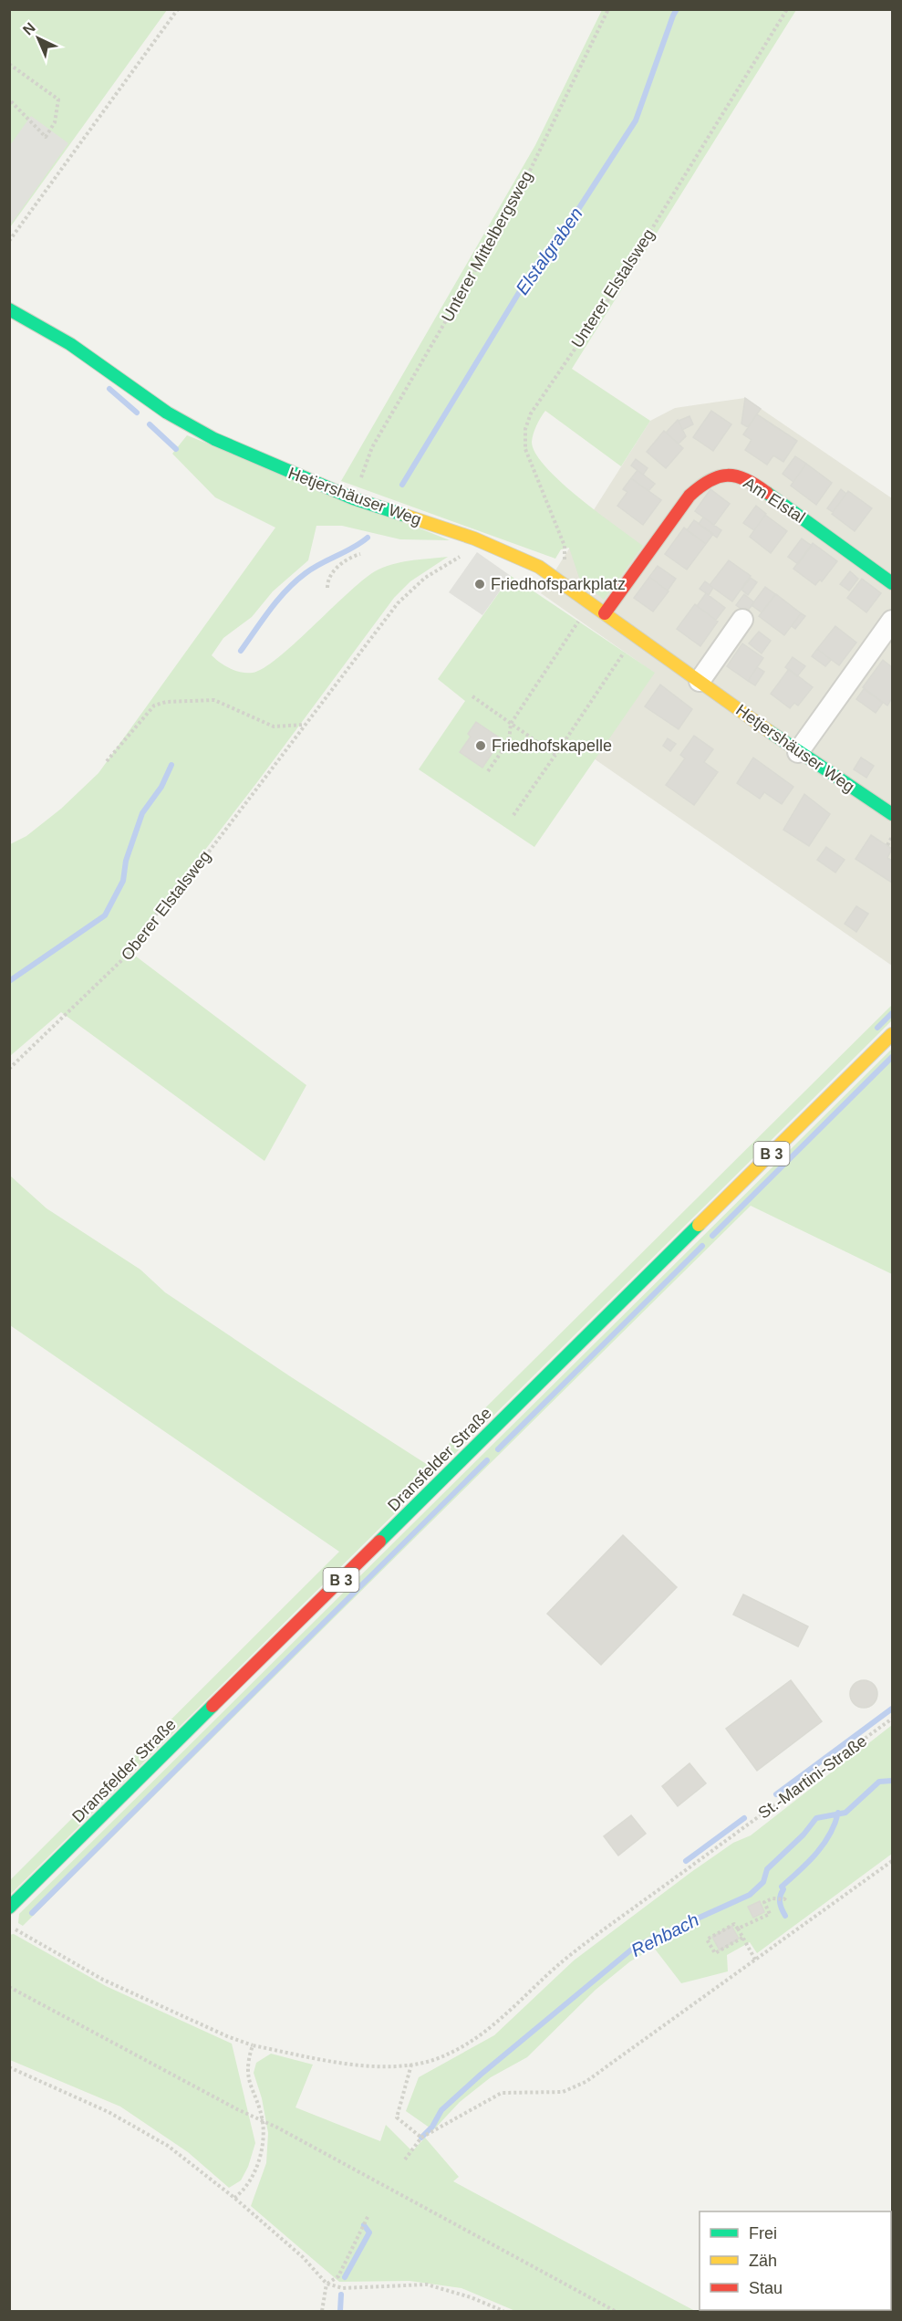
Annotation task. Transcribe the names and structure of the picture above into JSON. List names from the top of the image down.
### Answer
{
  "streets": {
    "street": [
      "Hetjershäuser Weg",
      "Am Elstal",
      "B 3",
      "Dransfelder Straße"
    ],
    "path": [
      "Unterer Mittelbergsweg",
      "Unterer Elstalsweg",
      "Oberer Elstalsweg",
      "St.-Martini-Straße"
    ]
  },
  "crossings": [
    ["Unterer Elstalsweg", "Hetjershäuser Weg"],
    ["Hetjershäuser Weg", "Am Elstal"]
  ],
  "water": ["Elstalgraben", "Rehbach"],
  "places": ["Friedhofsparkplatz", "Friedhofskapelle"],
  "legend": ["Frei", "Zäh", "Stau"],
  "north": "top left"
}
